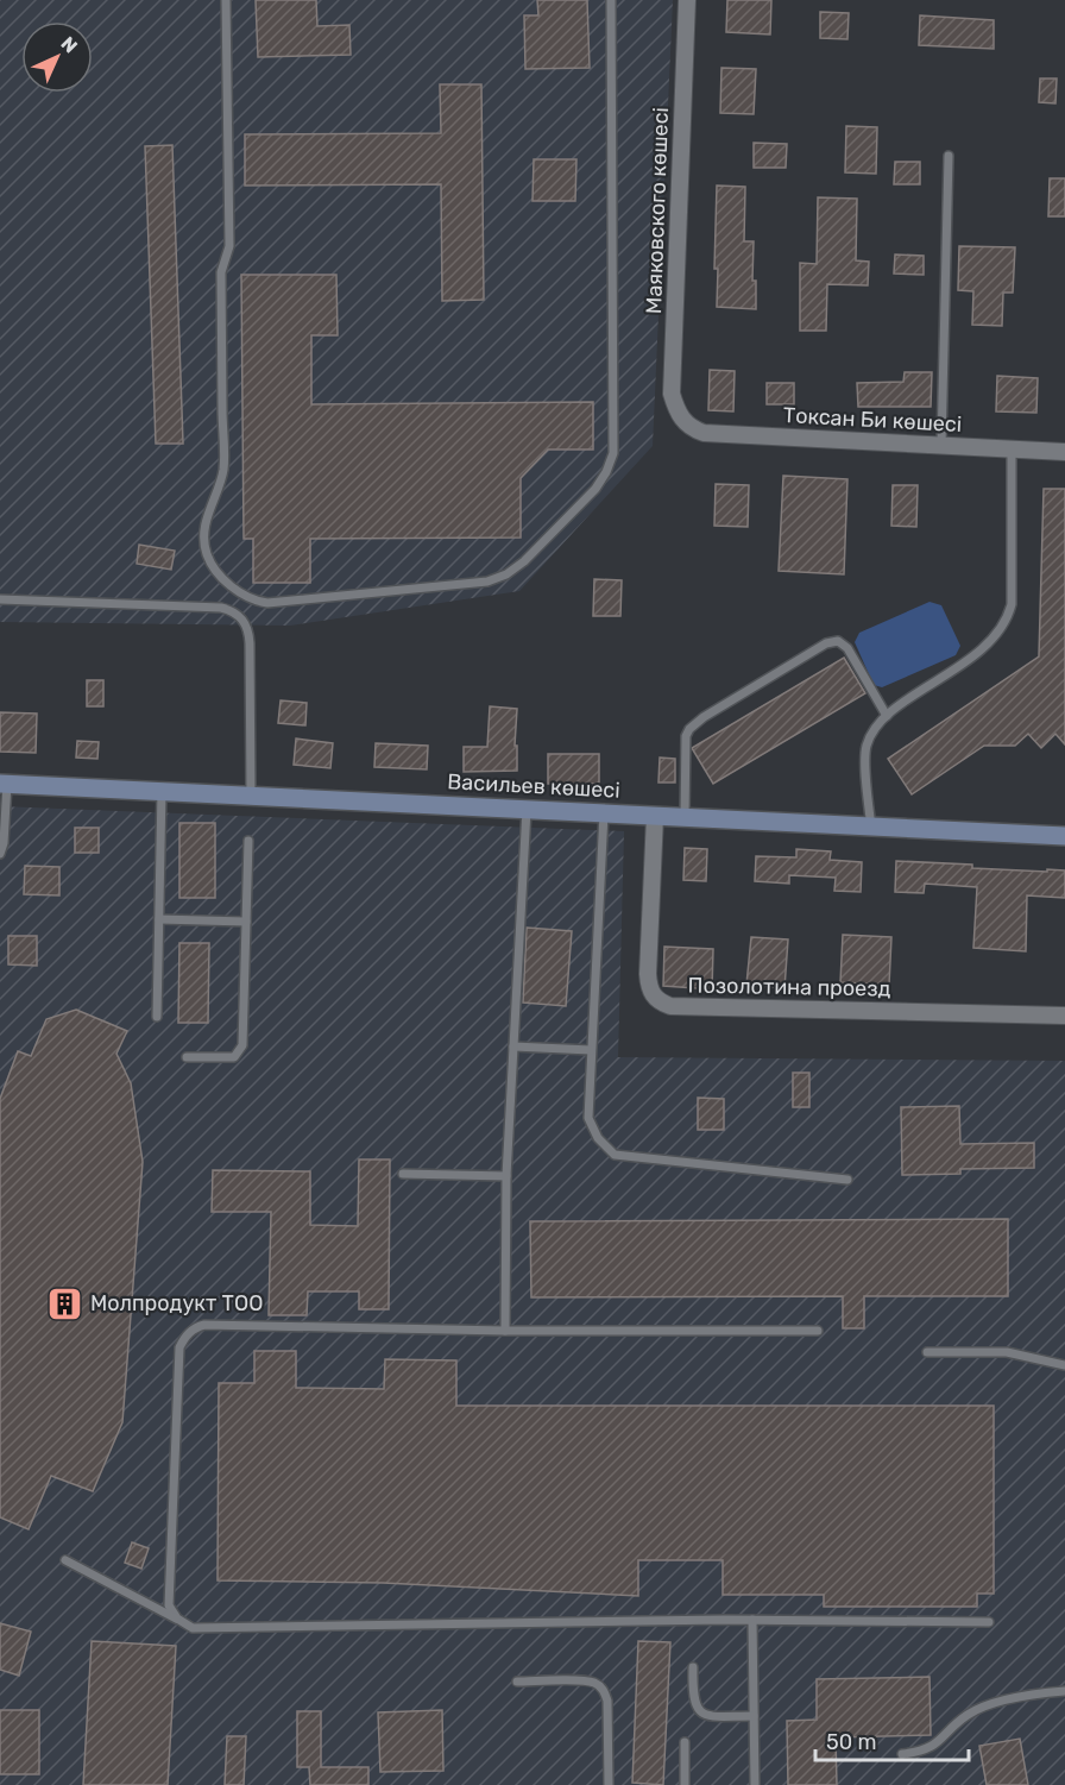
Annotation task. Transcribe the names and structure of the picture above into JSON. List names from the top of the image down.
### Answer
{
  "streets": {
    "street": [
      "Маяковского көшесі",
      "Токсан Би көшесі",
      "Васильев көшесі",
      "Позолотина проезд"
    ]
  },
  "crossings": [
    ["Маяковского көшесі", "Токсан Би көшесі"],
    ["Васильев көшесі", "Позолотина проезд"]
  ],
  "places": {
    "building": ["Молпродукт ТОО"]
  },
  "scale_bar": "50 m",
  "north": "top right"
}
